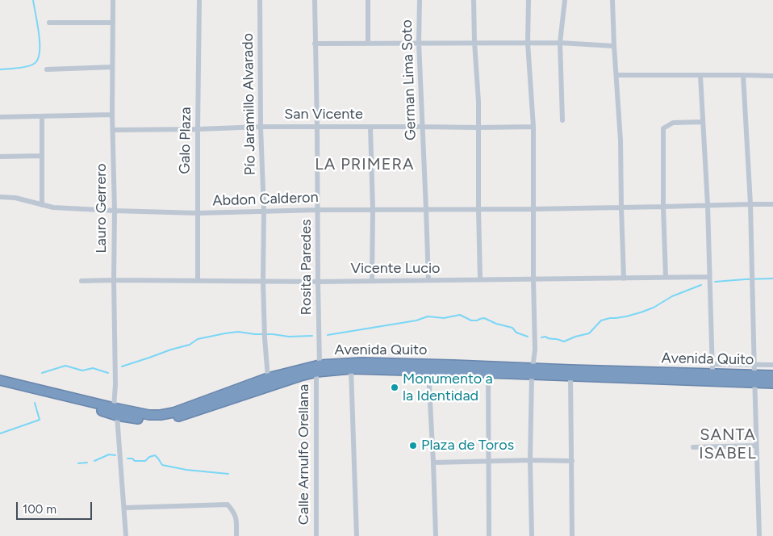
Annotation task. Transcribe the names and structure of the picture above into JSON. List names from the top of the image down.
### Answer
{
  "streets": {
    "highway": ["Avenida Quito"],
    "street": [
      "German Lima Soto",
      "Pío Jaramillo Alvarado",
      "San Vicente",
      "Galo Plaza",
      "Abdon Calderon",
      "Lauro Gerrero",
      "Rosita Paredes",
      "Vicente Lucio",
      "Calle Arnulfo Orellana"
    ]
  },
  "crossings": [
    ["German Lima Soto", "San Vicente"],
    ["German Lima Soto", "Abdon Calderon"],
    ["German Lima Soto", "Vicente Lucio"],
    ["Pío Jaramillo Alvarado", "San Vicente"],
    ["Pío Jaramillo Alvarado", "Abdon Calderon"],
    ["Pío Jaramillo Alvarado", "Vicente Lucio"],
    ["Pío Jaramillo Alvarado", "Avenida Quito"],
    ["San Vicente", "Galo Plaza"],
    ["San Vicente", "Lauro Gerrero"],
    ["San Vicente", "Rosita Paredes"],
    ["Galo Plaza", "Abdon Calderon"],
    ["Galo Plaza", "Vicente Lucio"],
    ["Abdon Calderon", "Lauro Gerrero"],
    ["Abdon Calderon", "Rosita Paredes"],
    ["Lauro Gerrero", "Vicente Lucio"],
    ["Lauro Gerrero", "Avenida Quito"],
    ["Rosita Paredes", "Vicente Lucio"],
    ["Rosita Paredes", "Avenida Quito"],
    ["Rosita Paredes", "Calle Arnulfo Orellana"],
    ["Avenida Quito", "Calle Arnulfo Orellana"]
  ],
  "districts": ["LA PRIMERA", "SANTA ISABEL"],
  "places": ["Monumento a la Identidad", "Plaza de Toros"],
  "scale_bar": "100 m"
}
